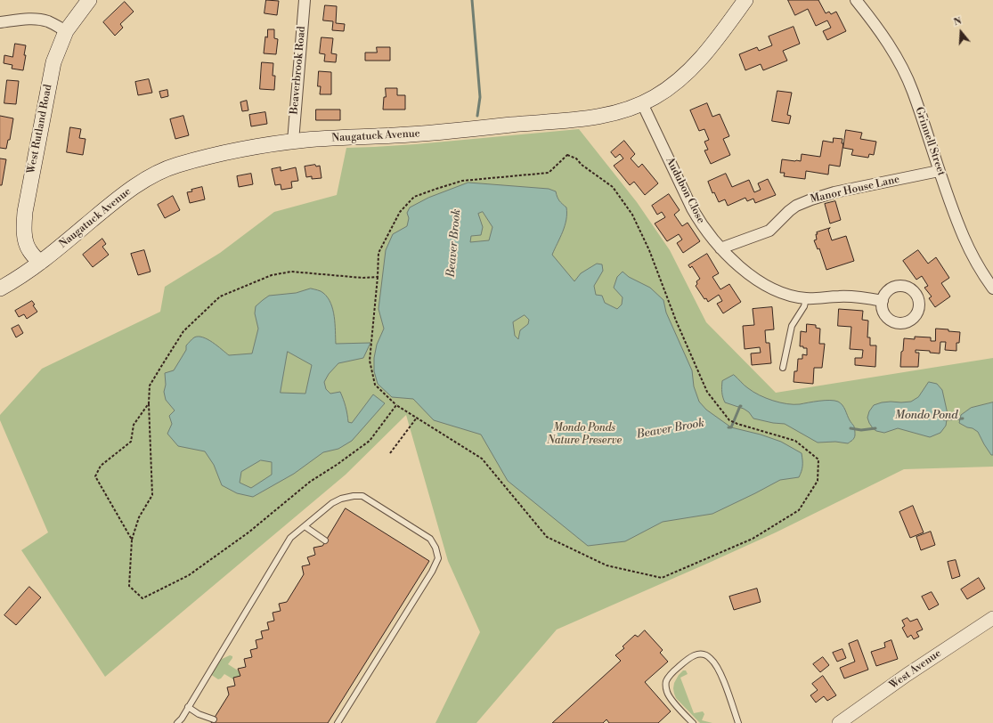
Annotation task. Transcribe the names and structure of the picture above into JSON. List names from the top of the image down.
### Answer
{
  "streets": {
    "main road": ["West Rutland Road", "Naugatuck Avenue"],
    "street": [
      "Beaverbrook Road",
      "Grinnell Street",
      "Manor House Lane",
      "Audubon Close",
      "West Avenue"
    ]
  },
  "crossings": [
    ["Beaverbrook Road", "Naugatuck Avenue"],
    ["West Rutland Road", "Naugatuck Avenue"],
    ["Naugatuck Avenue", "Audubon Close"],
    ["Grinnell Street", "Manor House Lane"],
    ["Manor House Lane", "Audubon Close"]
  ],
  "water": ["Beaver Brook", "Mondo Pond"],
  "parks": ["Mondo Ponds Nature Preserve"],
  "north": "top"
}
